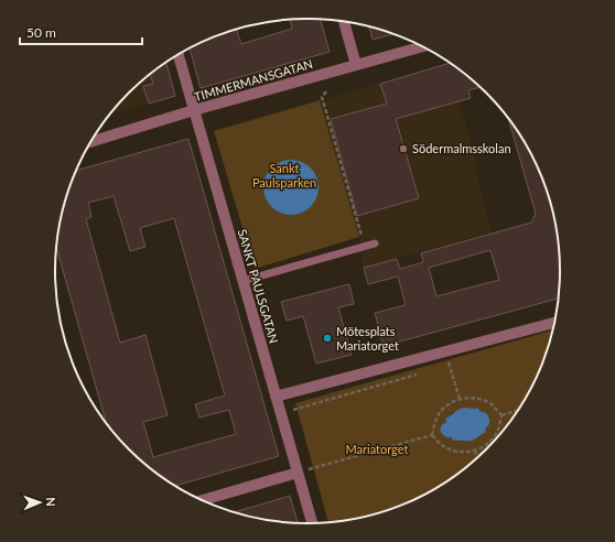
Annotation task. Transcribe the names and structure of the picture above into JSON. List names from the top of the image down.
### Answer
{
  "streets": {
    "street": ["TIMMERMANSGATAN", "SANKT PAULSGATAN"]
  },
  "crossings": [
    ["TIMMERMANSGATAN", "SANKT PAULSGATAN"]
  ],
  "parks": ["Sankt Paulsparken", "Mariatorget"],
  "places": ["Södermalmsskolan", "Mötesplats Mariatorget"],
  "scale_bar": "50 m",
  "north": "right"
}
